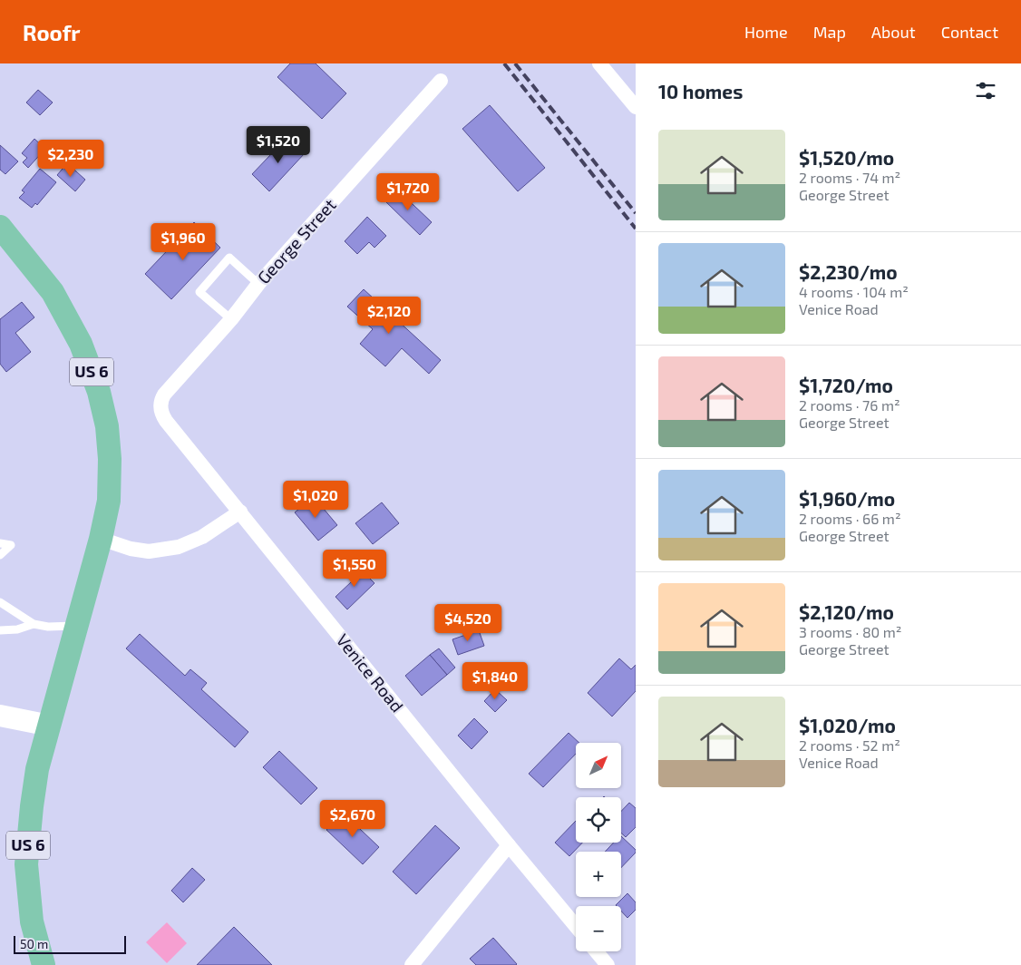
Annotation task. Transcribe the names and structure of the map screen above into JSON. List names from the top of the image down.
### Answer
{
  "streets": {
    "main road": ["US 6"],
    "street": ["George Street", "Venice Road"]
  },
  "crossings": [
    ["George Street", "Venice Road"]
  ],
  "scale_bar": "50 m",
  "north": "top right",
  "page": {
    "header": "Roofr",
    "nav": [
      "Home",
      "Map",
      "About",
      "Contact"
    ],
    "heading": "10 homes",
    "list": [
      {
        "name": "$1,520/mo",
        "note": "2 rooms · 74 m² · George Street"
      },
      {
        "name": "$2,230/mo",
        "note": "4 rooms · 104 m² · Venice Road"
      },
      {
        "name": "$1,720/mo",
        "note": "2 rooms · 76 m² · George Street"
      },
      {
        "name": "$1,960/mo",
        "note": "2 rooms · 66 m² · George Street"
      },
      {
        "name": "$2,120/mo",
        "note": "3 rooms · 80 m² · George Street"
      },
      {
        "name": "$1,020/mo",
        "note": "2 rooms · 52 m² · Venice Road"
      }
    ],
    "price": [
      "$1,520",
      "$2,230",
      "$1,720",
      "$1,960",
      "$2,120",
      "$1,020",
      "$1,550",
      "$4,520",
      "$1,840",
      "$2,670"
    ],
    "map_buttons": ["+", "−"],
    "scale": "50 m"
  }
}
